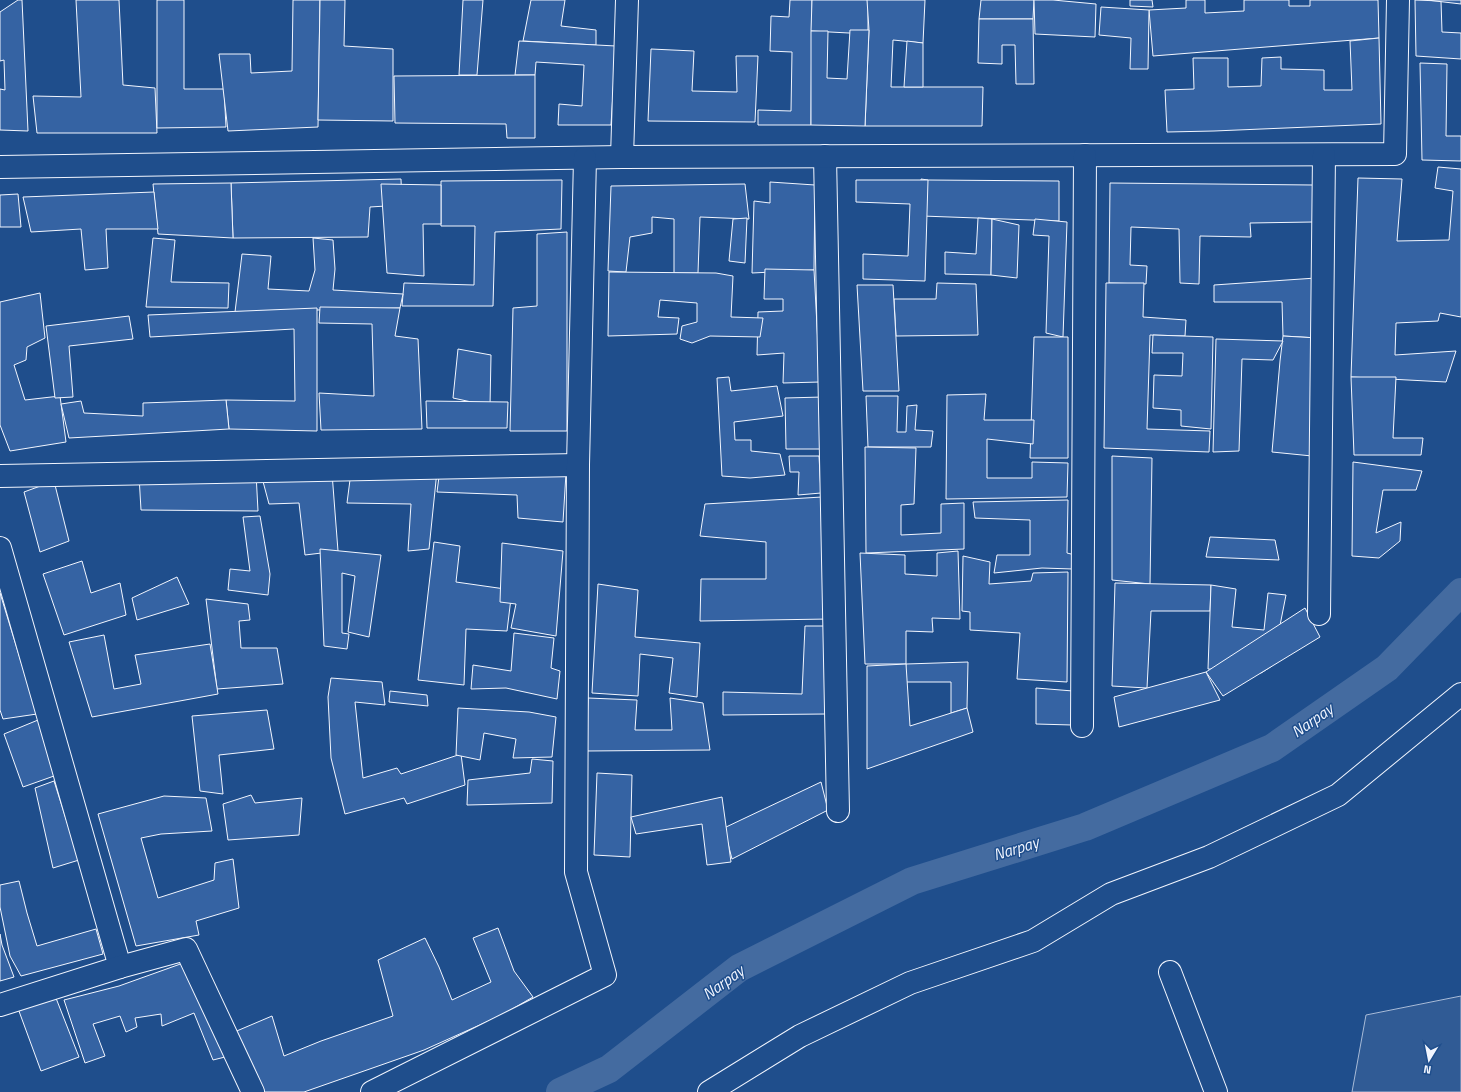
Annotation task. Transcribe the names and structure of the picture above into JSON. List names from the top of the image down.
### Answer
{
  "water": ["Narpay"],
  "north": "bottom"
}
